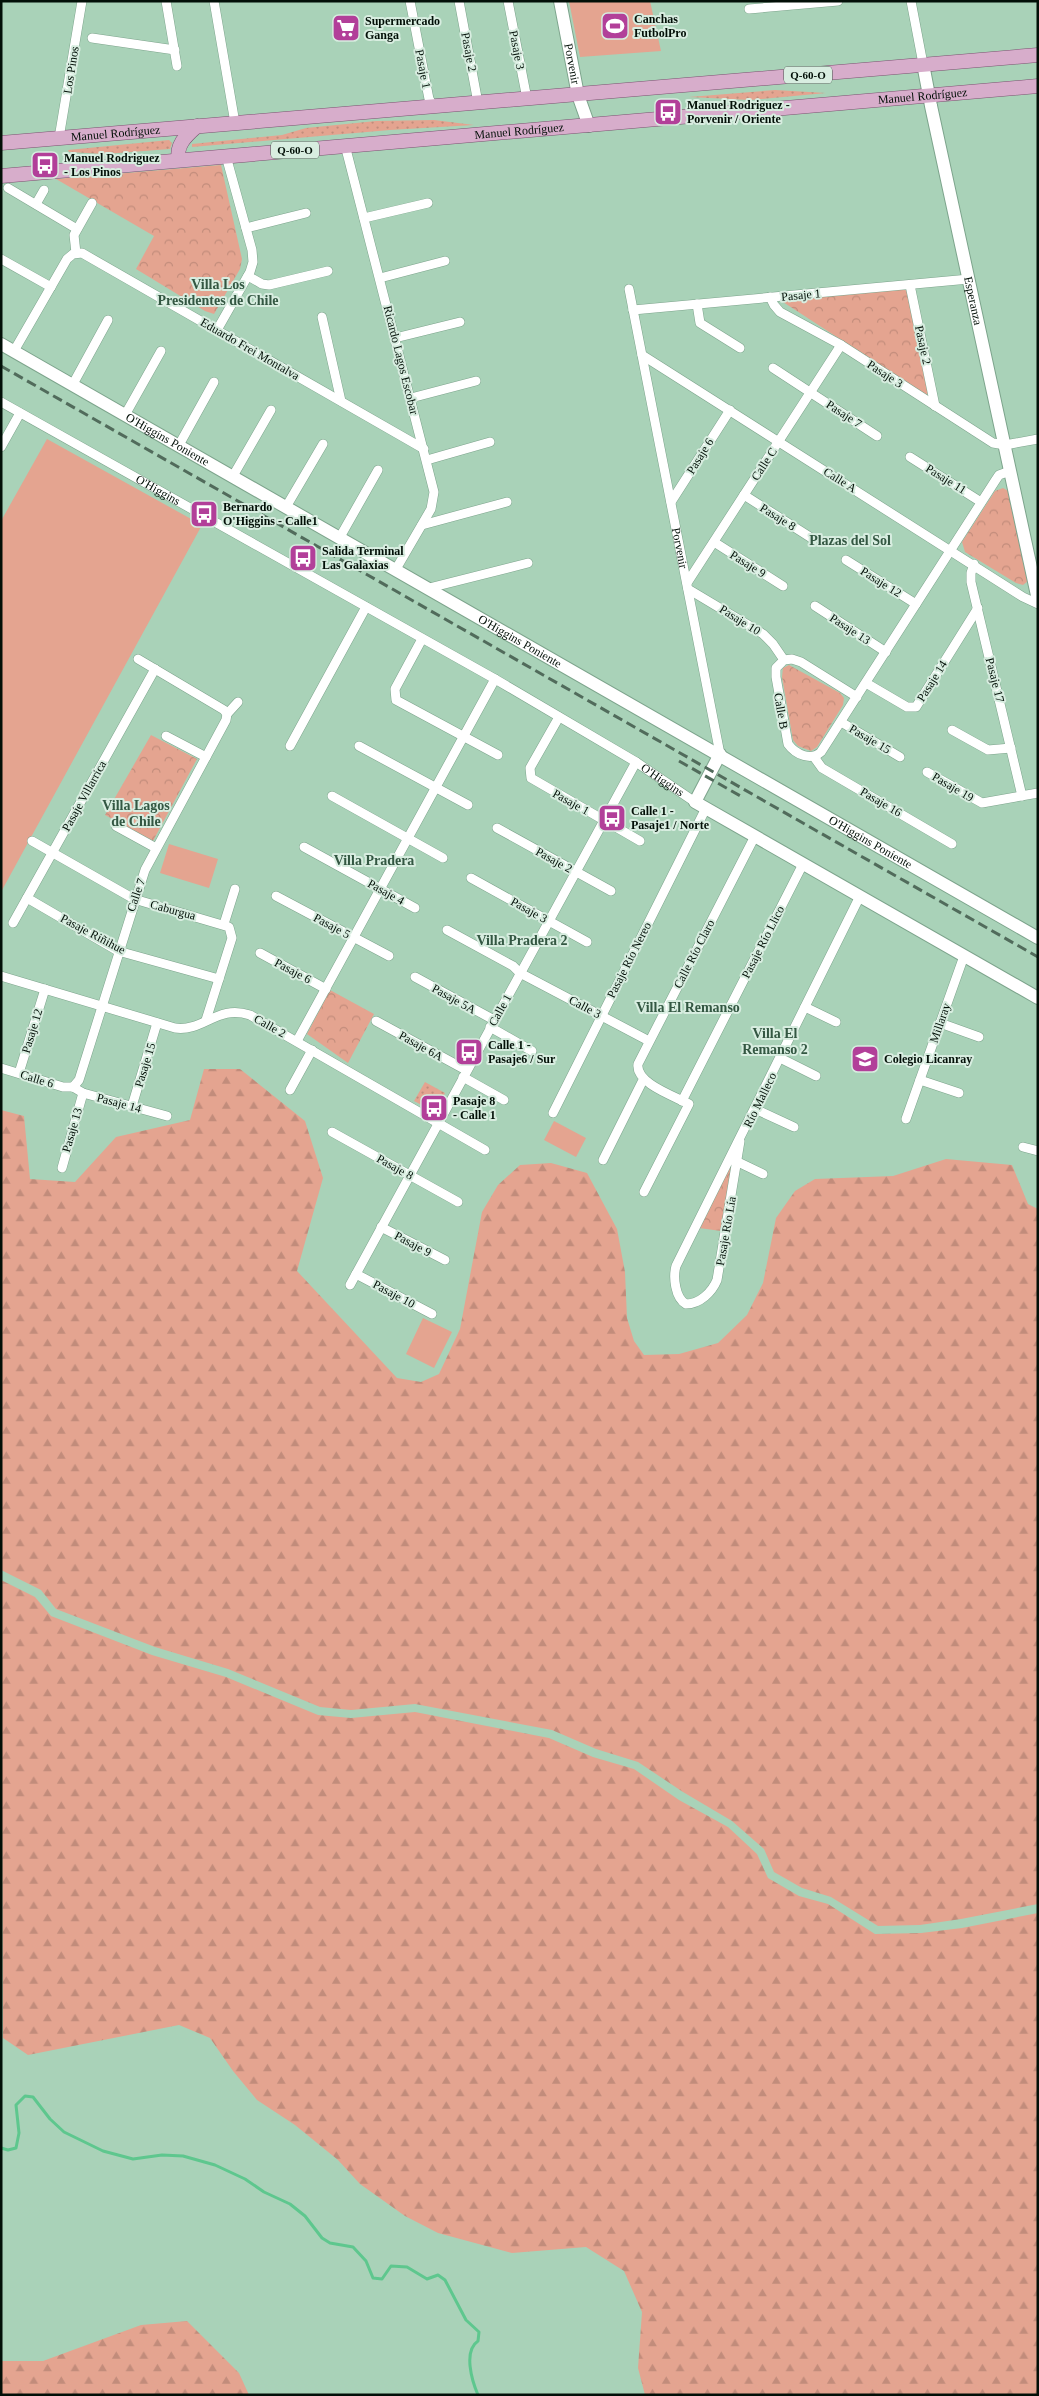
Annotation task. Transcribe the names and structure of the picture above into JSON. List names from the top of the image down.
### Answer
{
  "streets": {
    "main road": ["Q-60-O", "Manuel Rodríguez"],
    "street": [
      "Pasaje 3",
      "Pasaje 2",
      "Porvenir",
      "Pasaje 1",
      "Los Pinos",
      "Esperanza",
      "Eduardo Frei Montalva",
      "Ricardo Lagos Escobar",
      "Pasaje 7",
      "O'Higgins Poniente",
      "Pasaje 6",
      "Calle C",
      "Pasaje 11",
      "Calle A",
      "O'Higgins",
      "Pasaje 8",
      "Pasaje 9",
      "Pasaje 12",
      "Pasaje 10",
      "Pasaje 13",
      "Pasaje 17",
      "Pasaje 14",
      "Calle B",
      "Pasaje 15",
      "Pasaje 19",
      "Pasaje Villarrica",
      "Pasaje 16",
      "Pasaje 4",
      "Calle 7",
      "Caburgua",
      "Pasaje 5",
      "Pasaje Riñihue",
      "Pasaje Río Llico",
      "Calle Río Claro",
      "Pasaje Río Nereo",
      "Pasaje 5A",
      "Calle 3",
      "Calle 1",
      "Millaray",
      "Calle 2",
      "Pasaje 6A",
      "Calle 6",
      "Río Malleco",
      "Pasaje Río Lía"
    ]
  },
  "crossings": [
    ["Pasaje 3", "Pasaje 2"],
    ["Pasaje 3", "Pasaje 1"],
    ["Pasaje 3", "Manuel Rodríguez"],
    ["Pasaje 3", "Esperanza"],
    ["Pasaje 3", "Calle C"],
    ["Pasaje 3", "Calle 1"],
    ["Pasaje 2", "Pasaje 1"],
    ["Pasaje 2", "Manuel Rodríguez"],
    ["Pasaje 2", "Calle 1"],
    ["Porvenir", "Pasaje 1"],
    ["Porvenir", "Manuel Rodríguez"],
    ["Porvenir", "O'Higgins Poniente"],
    ["Porvenir", "Pasaje 6"],
    ["Porvenir", "Calle C"],
    ["Porvenir", "Calle A"],
    ["Porvenir", "Pasaje 10"],
    ["Pasaje 1", "Manuel Rodríguez"],
    ["Pasaje 1", "Esperanza"],
    ["Pasaje 1", "O'Higgins"],
    ["Pasaje 1", "Calle 1"],
    ["Los Pinos", "Manuel Rodríguez"],
    ["Manuel Rodríguez", "Esperanza"],
    ["Manuel Rodríguez", "Ricardo Lagos Escobar"],
    ["Eduardo Frei Montalva", "Ricardo Lagos Escobar"],
    ["Ricardo Lagos Escobar", "O'Higgins Poniente"],
    ["Pasaje 7", "Calle C"],
    ["Pasaje 6", "Calle A"],
    ["Calle C", "Calle A"],
    ["Calle C", "Pasaje 8"],
    ["Calle C", "Pasaje 9"],
    ["Calle C", "Pasaje 10"],
    ["Calle A", "Pasaje 17"],
    ["O'Higgins", "Pasaje Río Llico"],
    ["O'Higgins", "Calle Río Claro"],
    ["O'Higgins", "Pasaje Río Nereo"],
    ["O'Higgins", "Calle 1"],
    ["O'Higgins", "Millaray"],
    ["O'Higgins", "Río Malleco"],
    ["Pasaje 8", "Calle 1"],
    ["Pasaje 9", "Calle 1"],
    ["Pasaje 12", "Calle 2"],
    ["Pasaje 12", "Calle 6"],
    ["Pasaje 10", "Calle B"],
    ["Pasaje 10", "Calle 1"],
    ["Pasaje 13", "Pasaje 14"],
    ["Pasaje 17", "Pasaje 14"],
    ["Pasaje 17", "Pasaje 19"],
    ["Pasaje 14", "Pasaje 15"],
    ["Pasaje 14", "Calle 7"],
    ["Pasaje 14", "Calle 6"],
    ["Calle B", "Pasaje 16"],
    ["Pasaje 15", "Calle 2"],
    ["Pasaje Villarrica", "Caburgua"],
    ["Pasaje Villarrica", "Pasaje Riñihue"],
    ["Calle 7", "Caburgua"],
    ["Calle 7", "Pasaje Riñihue"],
    ["Calle 7", "Calle 2"],
    ["Calle 7", "Calle 6"],
    ["Calle Río Claro", "Calle 3"],
    ["Pasaje Río Nereo", "Calle 3"],
    ["Pasaje 5A", "Calle 1"],
    ["Calle 3", "Calle 1"],
    ["Calle 1", "Calle 2"],
    ["Calle 1", "Pasaje 6A"],
    ["Río Malleco", "Pasaje Río Lía"]
  ],
  "districts": [
    "Villa Los Presidentes de Chile",
    "Plazas del Sol",
    "Villa Lagos de Chile",
    "Villa Pradera",
    "Villa Pradera 2",
    "Villa El Remanso",
    "Villa El Remanso 2"
  ],
  "places": {
    "sports": ["Canchas FutbolPro"],
    "supermarket": ["Supermercado Ganga"],
    "bus stop": [
      "Manuel Rodriguez - Porvenir / Oriente",
      "Manuel Rodriguez - Los Pinos",
      "Bernardo O'Higgins - Calle1",
      "Salida Terminal Las Galaxias",
      "Calle 1 - Pasaje1 / Norte",
      "Calle 1 - Pasaje6 / Sur",
      "Pasaje 8 - Calle 1"
    ],
    "school or university": ["Colegio Licanray"]
  }
}
